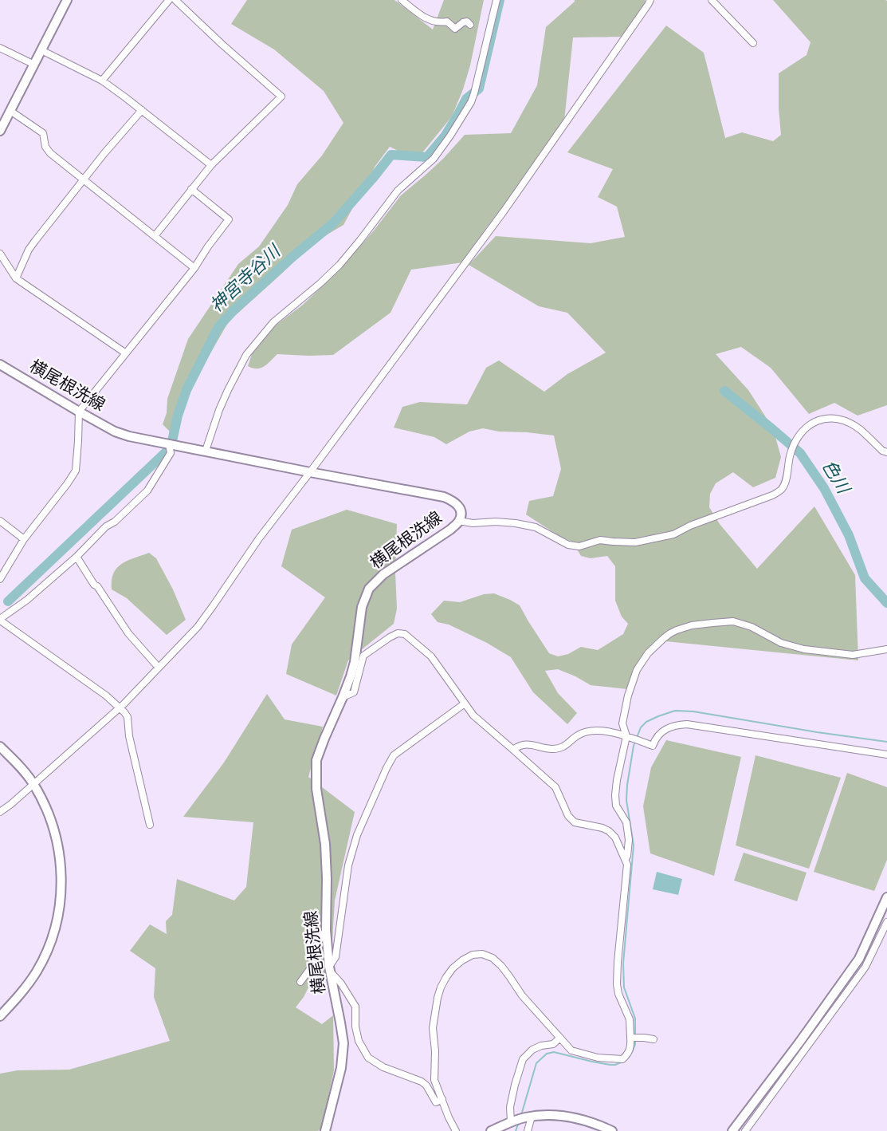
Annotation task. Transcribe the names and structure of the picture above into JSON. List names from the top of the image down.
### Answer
{
  "streets": {
    "main road": ["横尾根洗線"]
  },
  "water": ["神宮寺谷川", "色川"]
}
